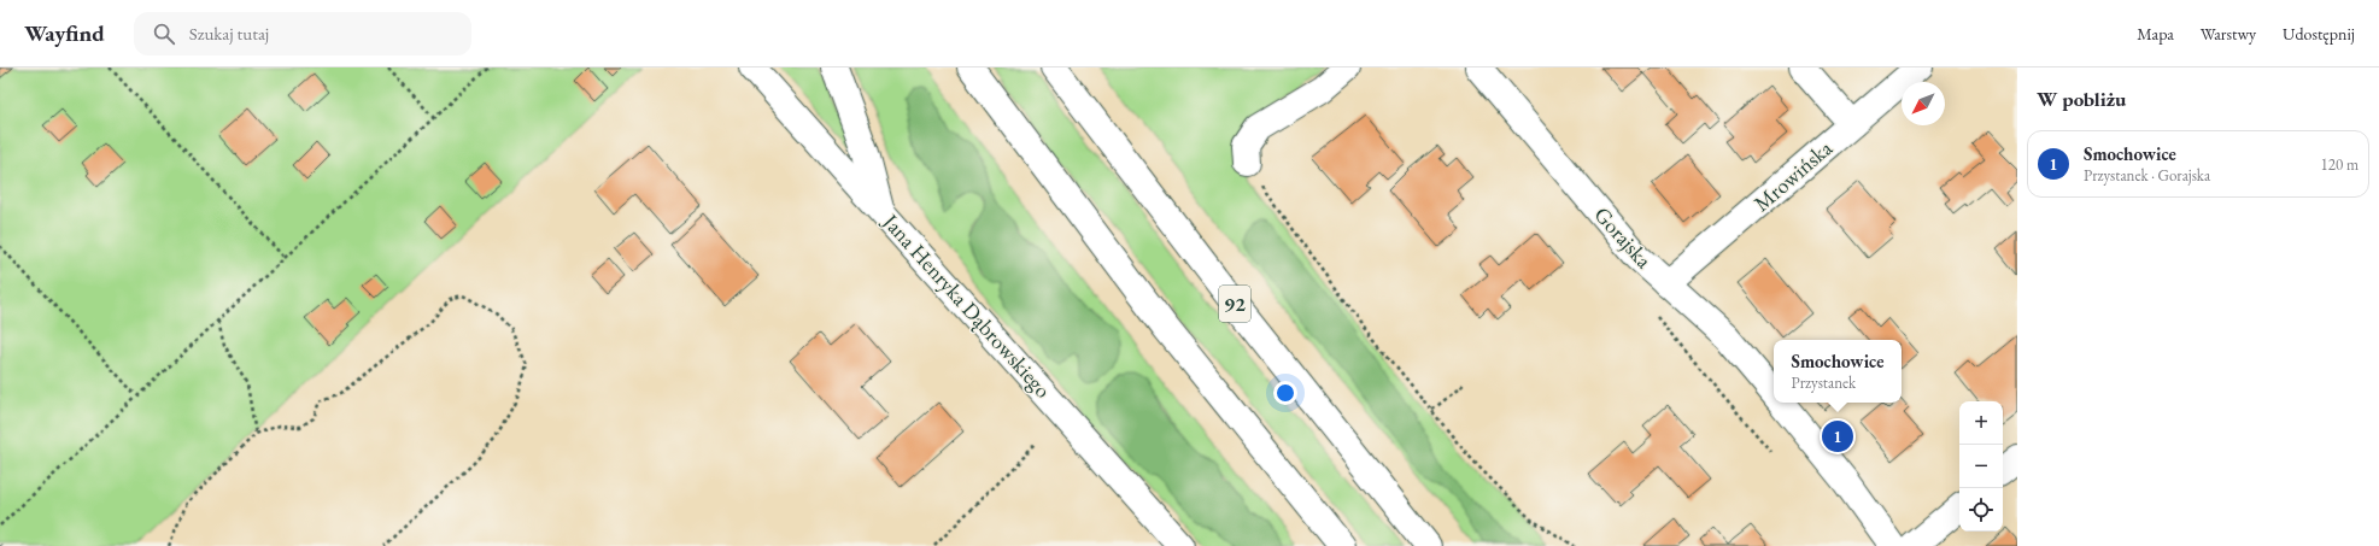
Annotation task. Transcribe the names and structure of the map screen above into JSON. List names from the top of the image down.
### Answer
{
  "streets": {
    "street": [
      "Mrowińska",
      "Gorajska",
      "92",
      "Jana Henryka Dąbrowskiego"
    ]
  },
  "crossings": [
    ["Mrowińska", "Gorajska"]
  ],
  "north": "bottom left",
  "page": {
    "header": "Wayfind",
    "search": "Szukaj tutaj",
    "nav": ["Mapa", "Warstwy", "Udostępnij"],
    "heading": "W pobliżu",
    "list": [
      {
        "mark": "1",
        "name": "Smochowice",
        "note": "Przystanek · Gorajska",
        "value": "120 m"
      }
    ],
    "popup": ["Smochowice", "Przystanek"],
    "map_buttons": ["+", "−"],
    "pins": "1"
  }
}
